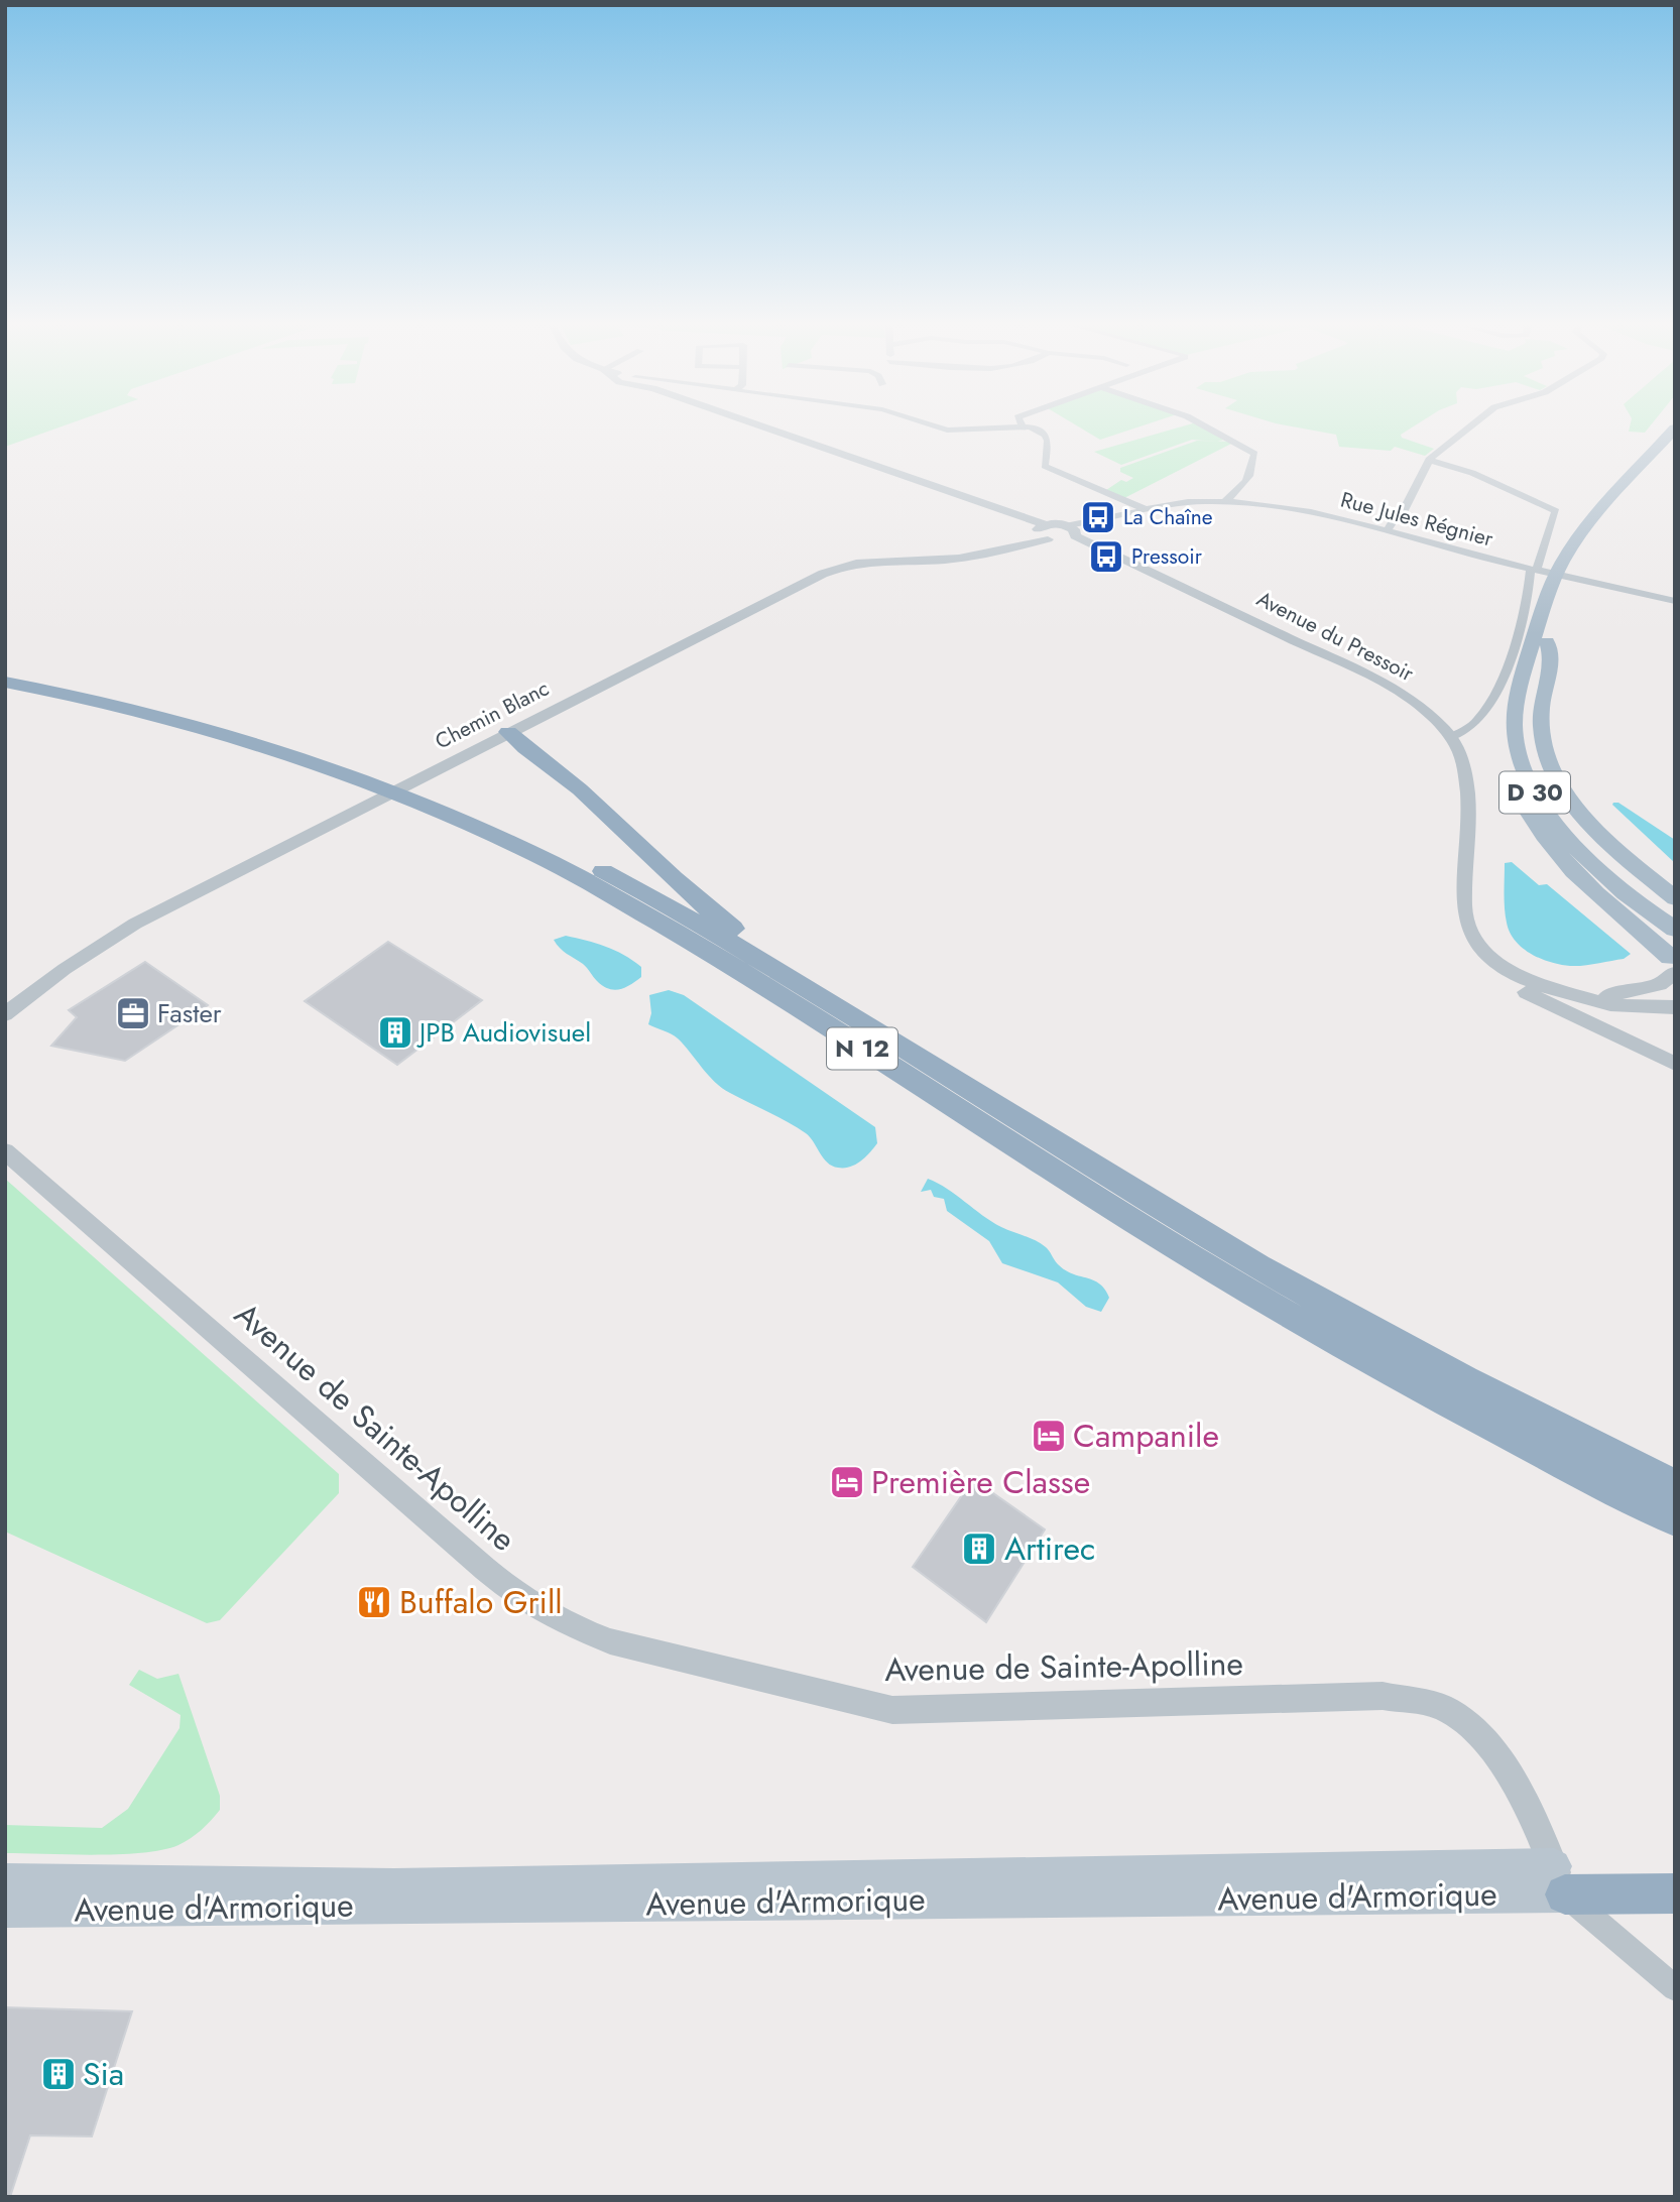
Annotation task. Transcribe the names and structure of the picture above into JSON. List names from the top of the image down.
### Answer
{
  "streets": {
    "highway": ["N 12"],
    "main road": ["D 30", "Avenue d'Armorique"],
    "street": [
      "Rue Jules Régnier",
      "Avenue du Pressoir",
      "Chemin Blanc",
      "Avenue de Sainte-Apolline"
    ]
  },
  "crossings": [
    ["Rue Jules Régnier", "Avenue du Pressoir"],
    ["Rue Jules Régnier", "Chemin Blanc"],
    ["Avenue du Pressoir", "Chemin Blanc"],
    ["Avenue du Pressoir", "D 30"],
    ["Avenue de Sainte-Apolline", "Avenue d'Armorique"]
  ],
  "places": {
    "bus stop": ["La Chaîne", "Pressoir"],
    "office": ["Faster"],
    "building": ["JPB Audiovisuel", "Artirec", "Sia"],
    "hotel": ["Campanile", "Première Classe"],
    "restaurant": ["Buffalo Grill"]
  }
}
